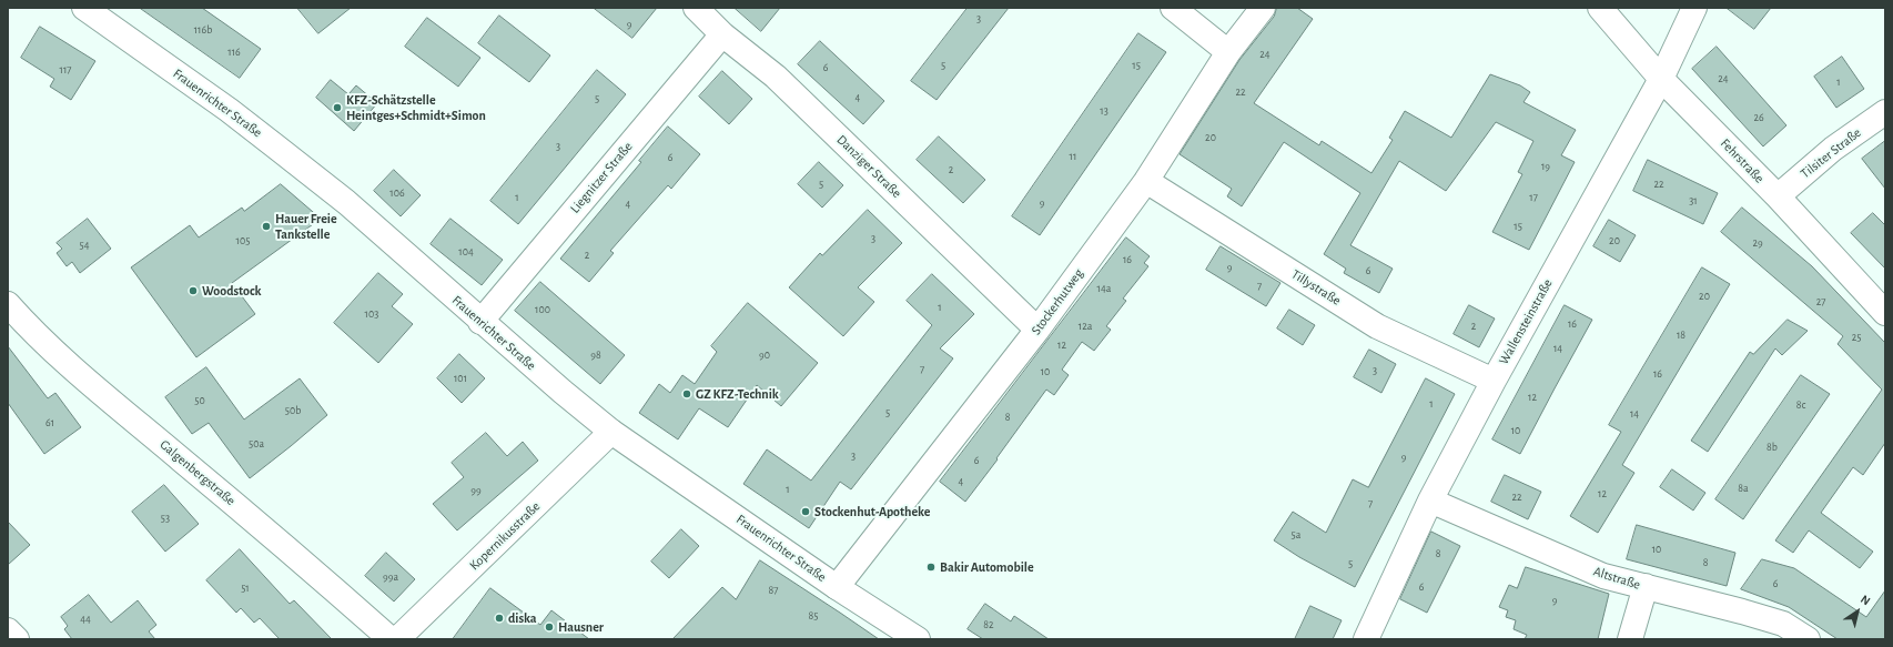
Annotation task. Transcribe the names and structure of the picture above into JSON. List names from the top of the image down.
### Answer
{
  "streets": {
    "street": [
      "Frauenrichter Straße",
      "Tilsiter Straße",
      "Fehrstraße",
      "Danziger Straße",
      "Liegnitzer Straße",
      "Tillystraße",
      "Stockerhutweg",
      "Wallensteinstraße",
      "Galgenbergstraße",
      "Kopernikusstraße",
      "Altstraße"
    ]
  },
  "crossings": [
    ["Frauenrichter Straße", "Liegnitzer Straße"],
    ["Frauenrichter Straße", "Stockerhutweg"],
    ["Frauenrichter Straße", "Kopernikusstraße"],
    ["Tilsiter Straße", "Fehrstraße"],
    ["Fehrstraße", "Wallensteinstraße"],
    ["Danziger Straße", "Liegnitzer Straße"],
    ["Danziger Straße", "Stockerhutweg"],
    ["Tillystraße", "Stockerhutweg"],
    ["Tillystraße", "Wallensteinstraße"],
    ["Wallensteinstraße", "Altstraße"]
  ],
  "places": [
    "KFZ-Schätzstelle Heintges+Schmidt+Simon",
    "Hauer Freie Tankstelle",
    "Woodstock",
    "GZ KFZ-Technik",
    "Stockenhut-Apotheke",
    "Bakir Automobile",
    "diska",
    "Hausner"
  ],
  "house_numbers": [
    "3",
    "9",
    "116b",
    "116",
    "24",
    "5",
    "15",
    "6",
    "117",
    "24",
    "1",
    "22",
    "4",
    "5",
    "13",
    "26",
    "20",
    "3",
    "11",
    "6",
    "19",
    "2",
    "5",
    "22",
    "106",
    "1",
    "17",
    "31",
    "9",
    "4",
    "15",
    "3",
    "105",
    "20",
    "29",
    "54",
    "104",
    "2",
    "16",
    "9",
    "6",
    "7",
    "14a",
    "20",
    "27",
    "1",
    "100",
    "103",
    "16",
    "12a",
    "2",
    "18",
    "25",
    "12",
    "14",
    "98",
    "90",
    "7",
    "3",
    "10",
    "16",
    "101",
    "12",
    "50",
    "1",
    "8c",
    "50b",
    "5",
    "14",
    "8",
    "61",
    "10",
    "50a",
    "8b",
    "3",
    "9",
    "6",
    "4",
    "8a",
    "1",
    "99",
    "12",
    "22",
    "7",
    "53",
    "5a",
    "10",
    "8",
    "8",
    "5",
    "99a",
    "6",
    "6",
    "51",
    "87",
    "9",
    "85",
    "44",
    "82"
  ],
  "north": "top right"
}
